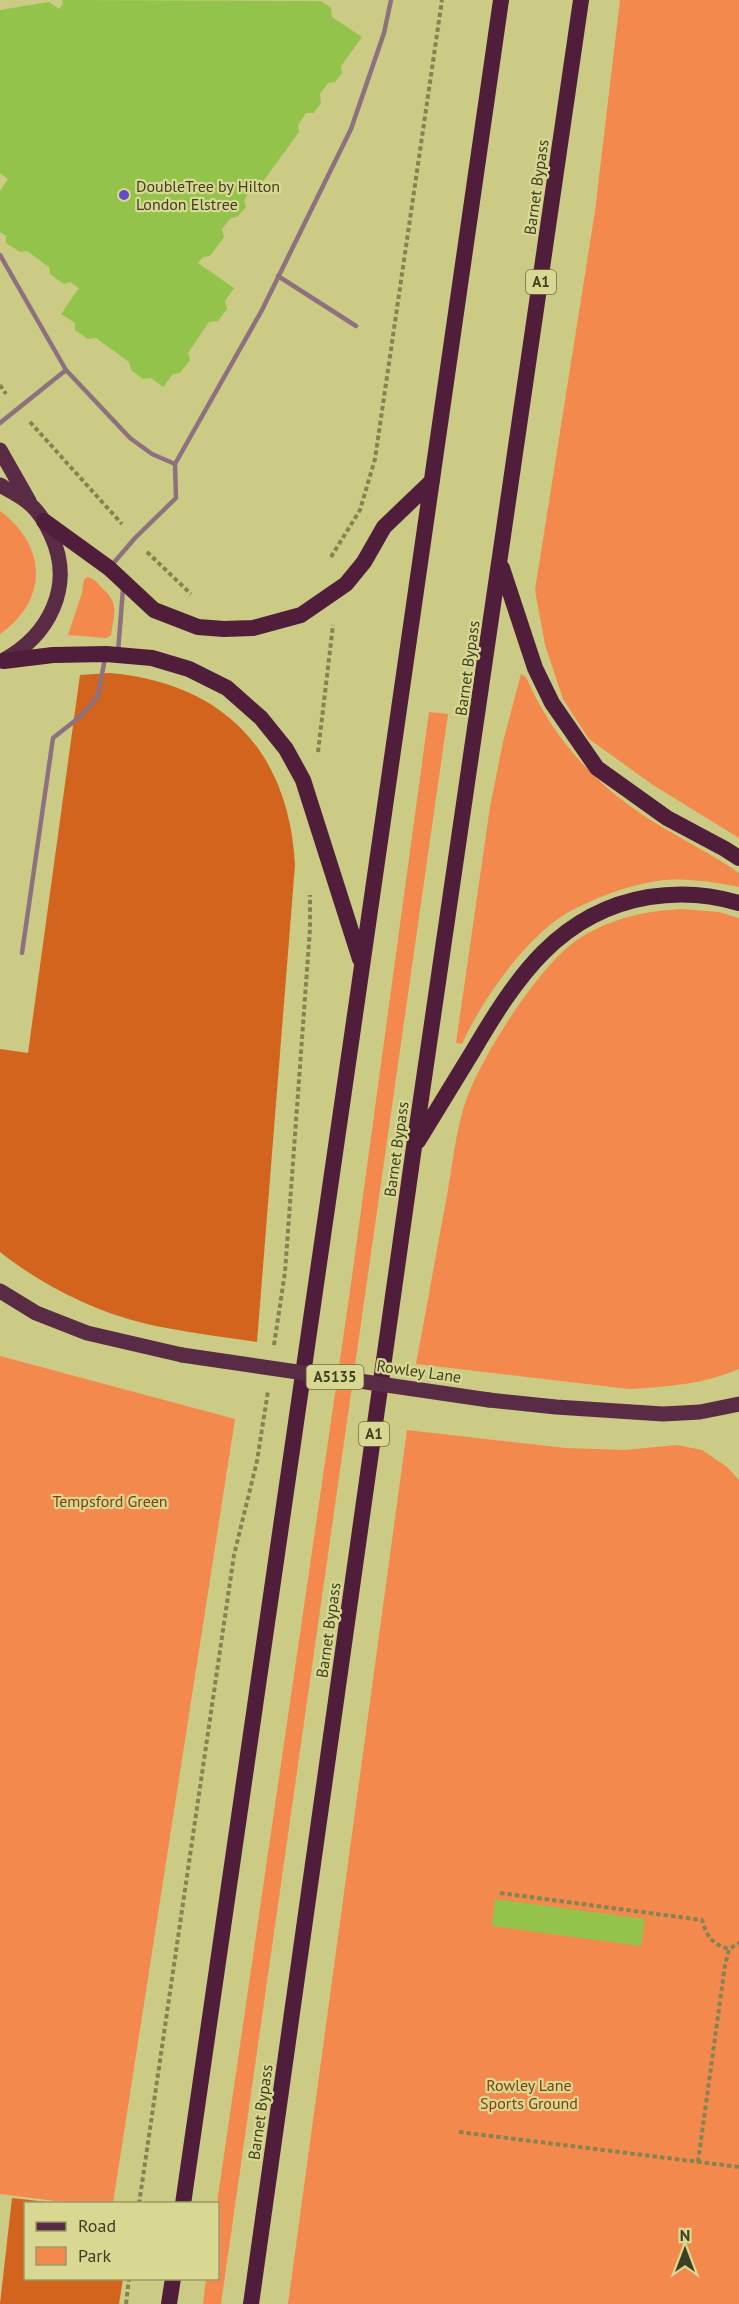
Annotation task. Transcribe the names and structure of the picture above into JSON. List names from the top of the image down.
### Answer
{
  "streets": {
    "highway": ["Barnet Bypass", "A1"],
    "main road": ["Rowley Lane", "A5135"]
  },
  "parks": ["Tempsford Green", "Rowley Lane Sports Ground"],
  "places": ["DoubleTree by Hilton London Elstree"],
  "legend": ["Road", "Park"],
  "north": "top"
}
